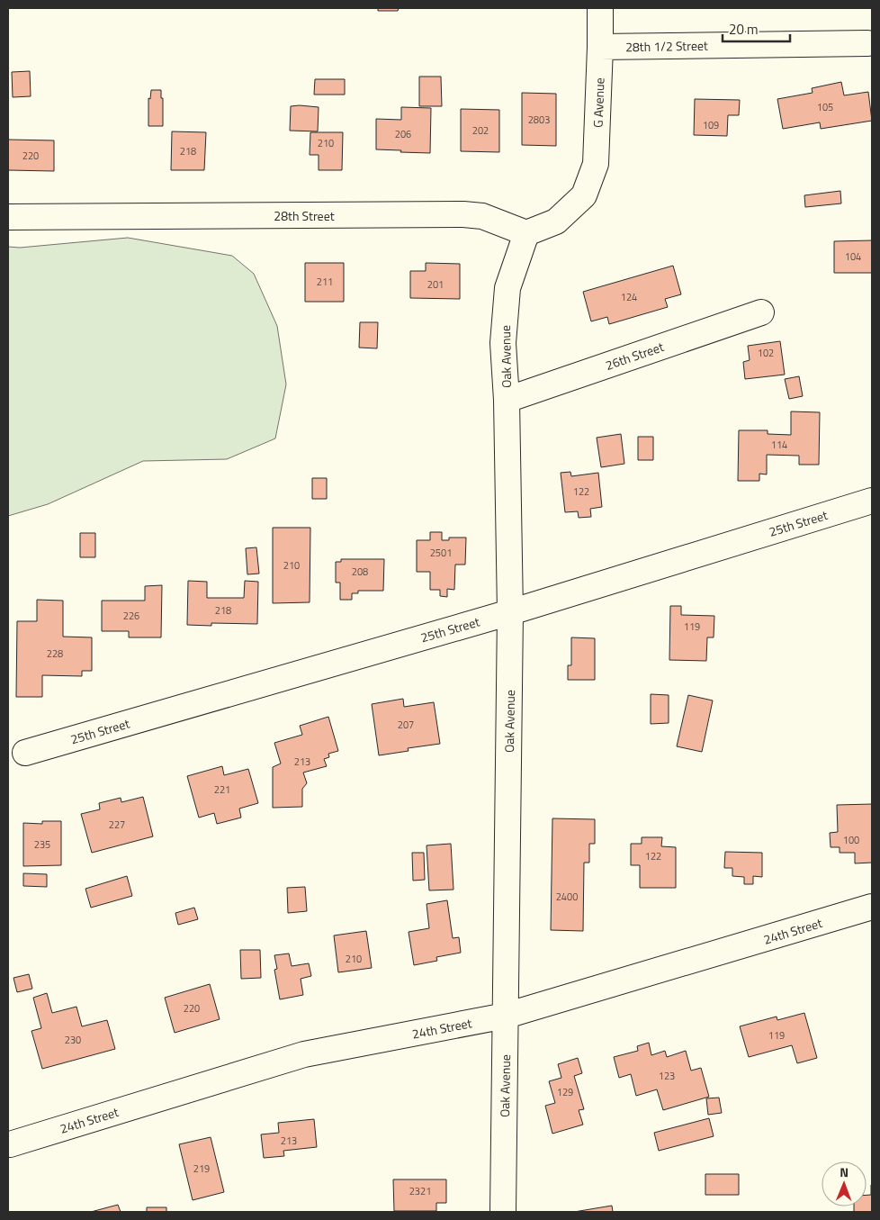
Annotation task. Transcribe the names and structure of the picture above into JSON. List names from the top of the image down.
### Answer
{
  "streets": {
    "street": [
      "28th 1/2 Street",
      "G Avenue",
      "28th Street",
      "26th Street",
      "Oak Avenue",
      "25th Street",
      "24th Street"
    ]
  },
  "crossings": [
    ["28th 1/2 Street", "G Avenue"],
    ["G Avenue", "28th Street"],
    ["G Avenue", "Oak Avenue"],
    ["28th Street", "Oak Avenue"],
    ["26th Street", "Oak Avenue"],
    ["Oak Avenue", "25th Street"],
    ["Oak Avenue", "24th Street"]
  ],
  "house_numbers": [
    "105",
    "2803",
    "109",
    "202",
    "206",
    "210",
    "218",
    "220",
    "104",
    "211",
    "201",
    "124",
    "102",
    "114",
    "122",
    "2501",
    "210",
    "208",
    "218",
    "226",
    "119",
    "228",
    "207",
    "213",
    "221",
    "227",
    "100",
    "235",
    "122",
    "2400",
    "210",
    "220",
    "119",
    "230",
    "123",
    "129",
    "213",
    "219",
    "2321"
  ],
  "scale_bar": "20 m",
  "north": "top"
}
